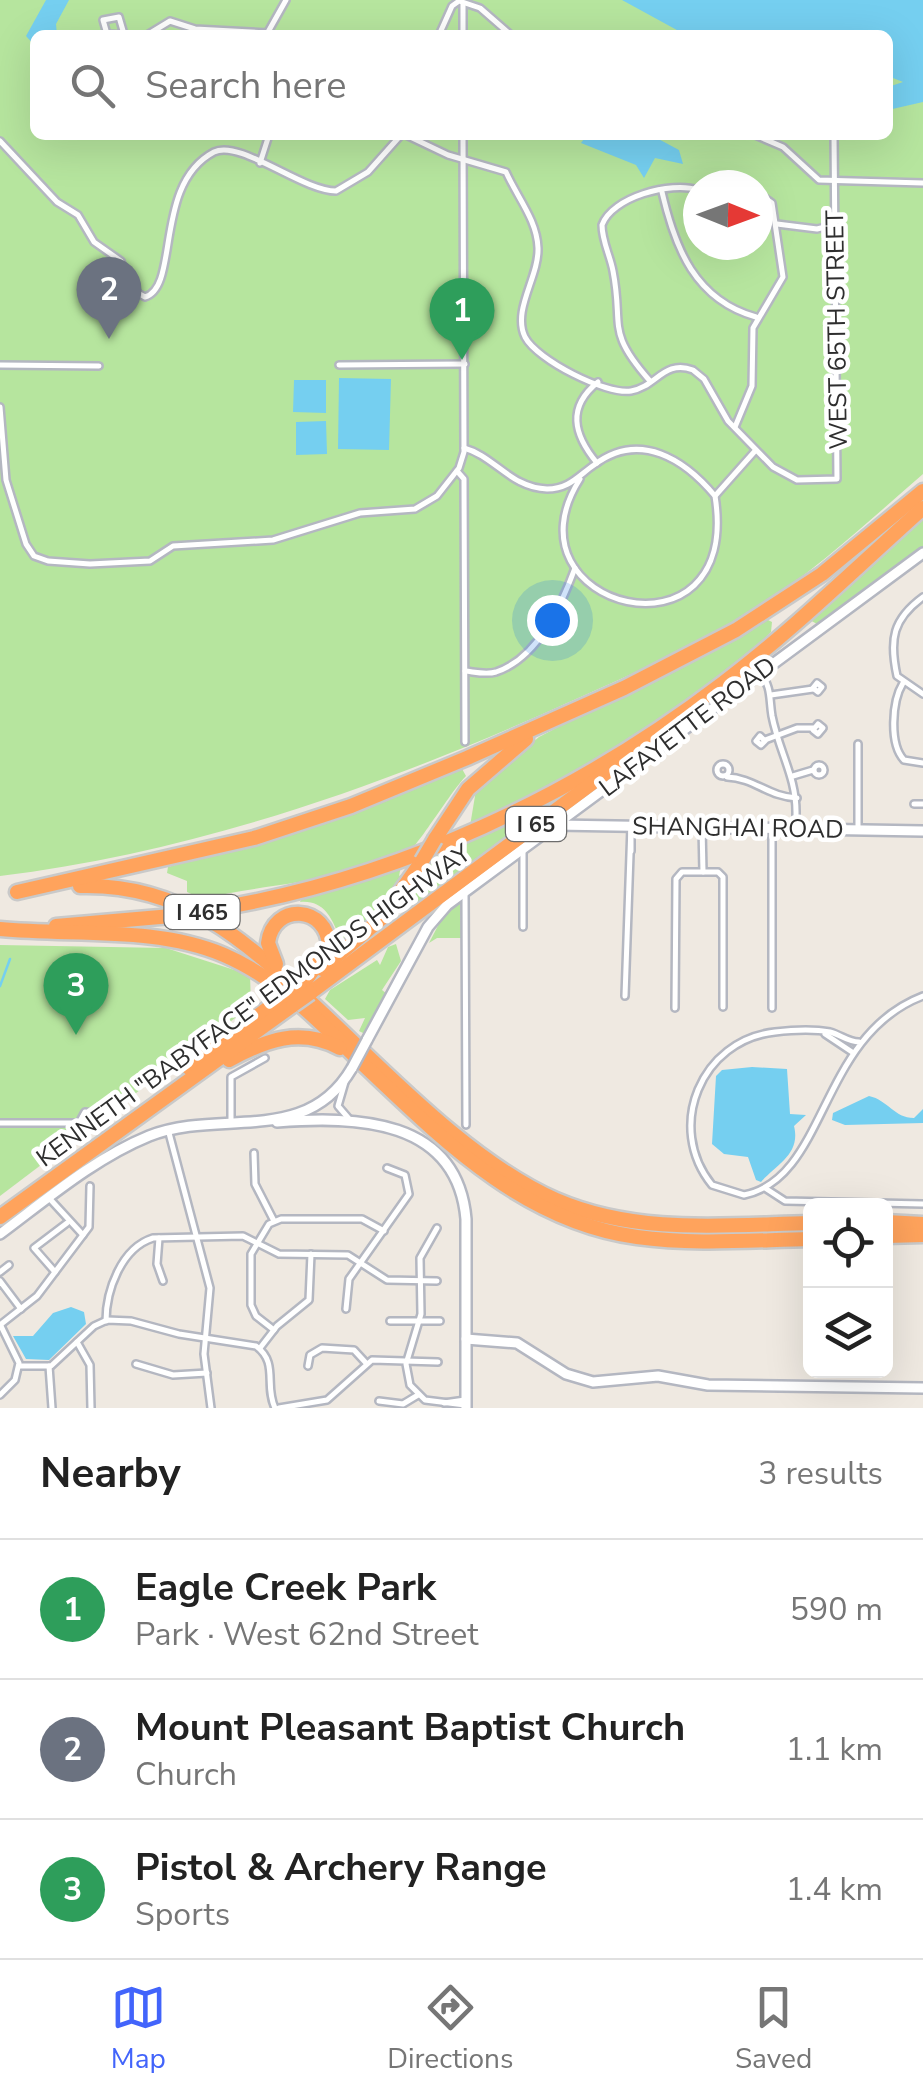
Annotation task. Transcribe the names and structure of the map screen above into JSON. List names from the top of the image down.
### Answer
{
  "streets": {
    "highway": ["I 65", "I 465", "KENNETH \"BABYFACE\" EDMONDS HIGHWAY"],
    "street": ["WEST 65TH STREET", "LAFAYETTE ROAD", "SHANGHAI ROAD"]
  },
  "crossings": [
    ["LAFAYETTE ROAD", "SHANGHAI ROAD"],
    ["LAFAYETTE ROAD", "I 465"],
    ["I 65", "KENNETH \"BABYFACE\" EDMONDS HIGHWAY"]
  ],
  "north": "right",
  "page": {
    "search": "Search here",
    "pins": ["2", "1", "3"],
    "heading": ["Nearby", "3 results"],
    "list": [
      {
        "mark": "1",
        "name": "Eagle Creek Park",
        "note": "Park · West 62nd Street",
        "value": "590 m"
      },
      {
        "mark": "2",
        "name": "Mount Pleasant Baptist Church",
        "note": "Church",
        "value": "1.1 km"
      },
      {
        "mark": "3",
        "name": "Pistol & Archery Range",
        "note": "Sports",
        "value": "1.4 km"
      }
    ],
    "nav": ["Map", "Directions", "Saved"]
  }
}
